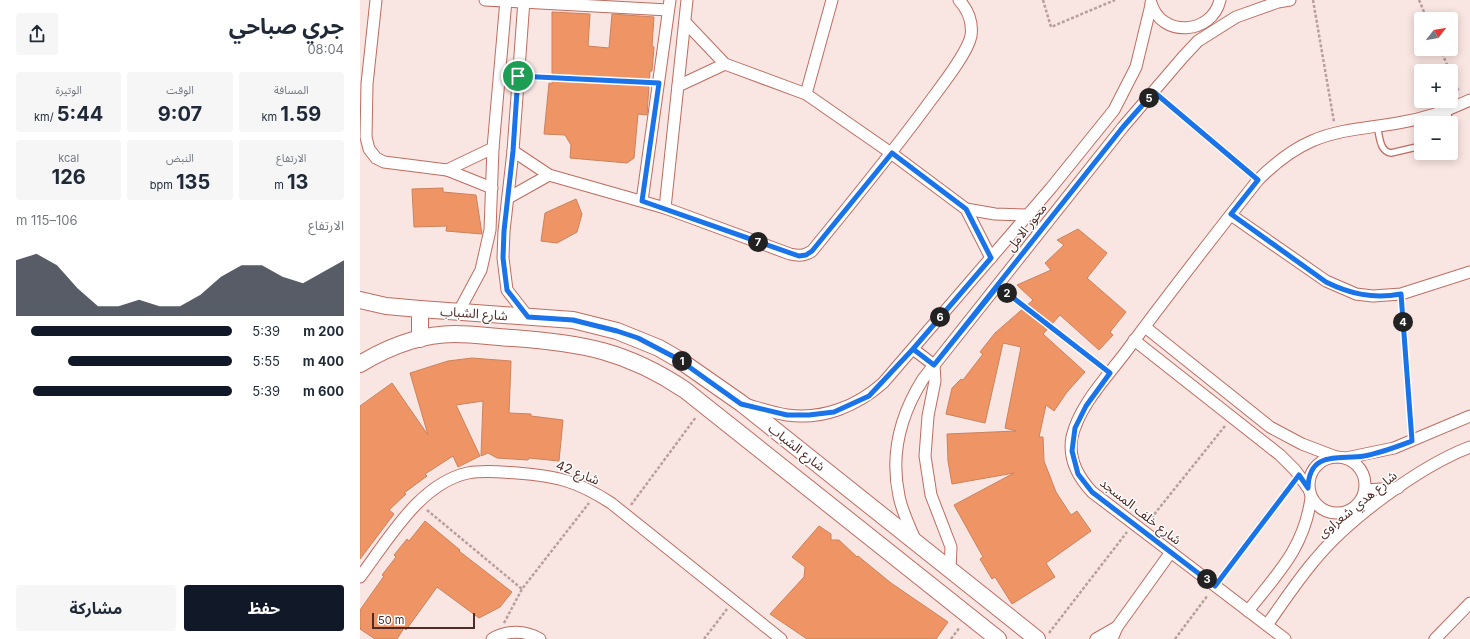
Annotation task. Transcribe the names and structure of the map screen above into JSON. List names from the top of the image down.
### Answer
{
  "streets": {
    "street": [
      "محور الامل",
      "شارع الشباب",
      "شارع 42",
      "شارع هدي شعراوى",
      "شارع خلف المسجد"
    ]
  },
  "crossings": [
    ["محور الامل", "شارع الشباب"],
    ["شارع هدي شعراوى", "شارع خلف المسجد"]
  ],
  "scale_bar": "50 m",
  "north": "top right",
  "page": {
    "heading": ["جري صباحي", "08:04"],
    "map_buttons": ["+", "−"],
    "stats": [
      ["المسافة", "1.59 km"],
      ["الوقت", "9:07"],
      ["الوتيرة", "5:44 /km"],
      ["الارتفاع", "13 m"],
      ["النبض", "135 bpm"],
      ["kcal", "126"]
    ],
    "pins": [
      "5",
      "7",
      "2",
      "6",
      "4",
      "1",
      "3"
    ],
    "chart": ["الارتفاع", "106–115 m"],
    "list": [
      {
        "name": "200 m",
        "note": "5:39"
      },
      {
        "name": "400 m",
        "note": "5:55"
      },
      {
        "name": "600 m",
        "note": "5:39"
      }
    ],
    "buttons": ["حفظ", "مشاركة"],
    "scale": "50 m"
  }
}
